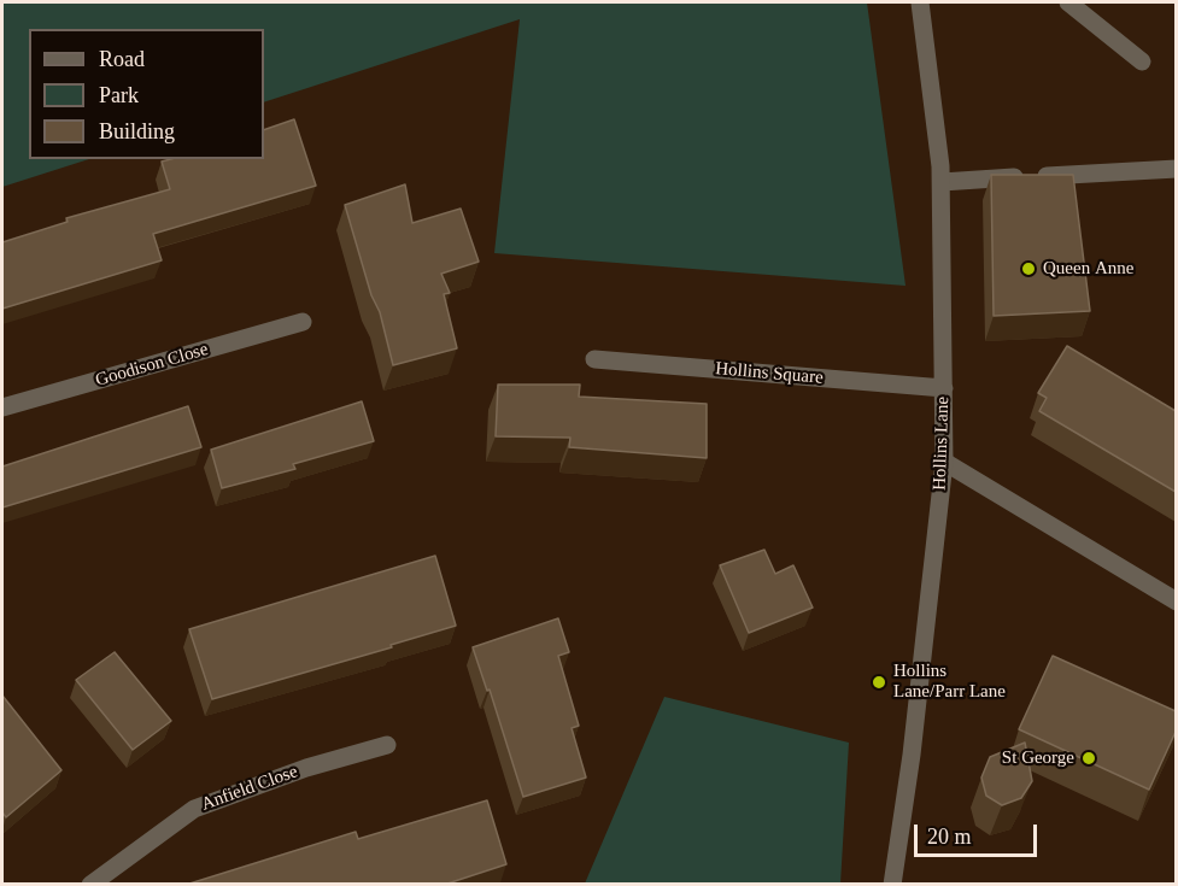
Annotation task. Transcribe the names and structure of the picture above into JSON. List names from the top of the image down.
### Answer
{
  "streets": {
    "street": [
      "Goodison Close",
      "Hollins Square",
      "Hollins Lane",
      "Anfield Close"
    ]
  },
  "crossings": [
    ["Hollins Square", "Hollins Lane"]
  ],
  "places": ["Queen Anne", "Hollins Lane/Parr Lane", "St George"],
  "legend": ["Road", "Park", "Building"],
  "scale_bar": "20 m"
}
